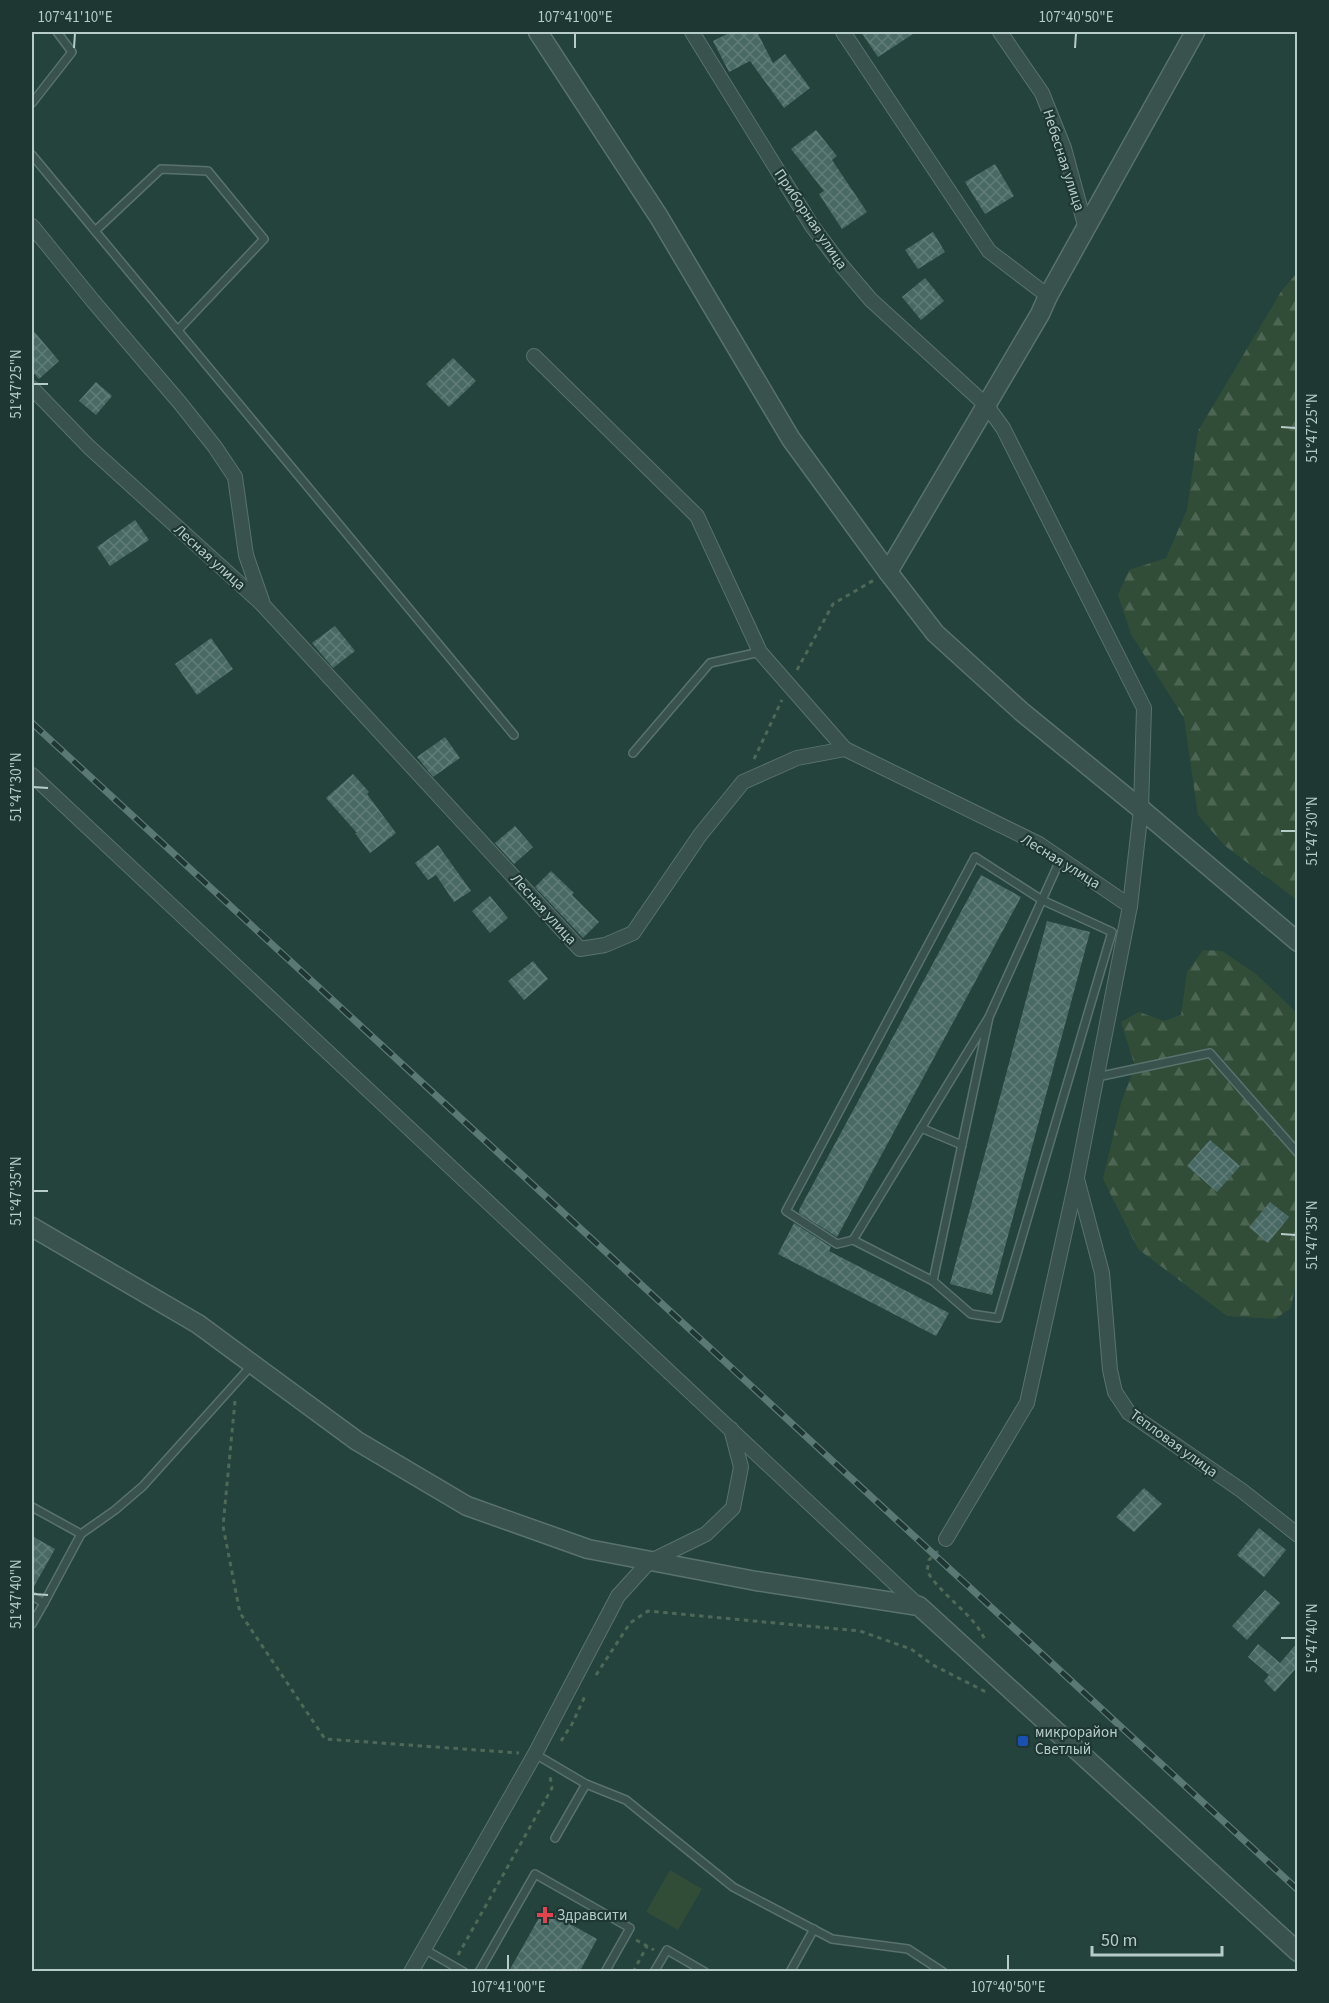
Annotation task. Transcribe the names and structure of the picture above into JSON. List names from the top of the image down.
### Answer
{
  "streets": {
    "street": [
      "Небесная улица",
      "Приборная улица",
      "Лесная улица",
      "Тепловая улица"
    ]
  },
  "crossings": [
    ["Приборная улица", "Лесная улица"],
    ["Приборная улица", "Тепловая улица"]
  ],
  "places": {
    "transit": ["микрорайон Светлый"],
    "health": ["Здравсити"]
  },
  "scale_bar": "50 m",
  "coordinates": [
    "107°41'10\"E",
    "107°41'00\"E",
    "107°40'50\"E",
    "51°47'25\"N",
    "51°47'30\"N",
    "51°47'35\"N",
    "51°47'40\"N"
  ]
}
